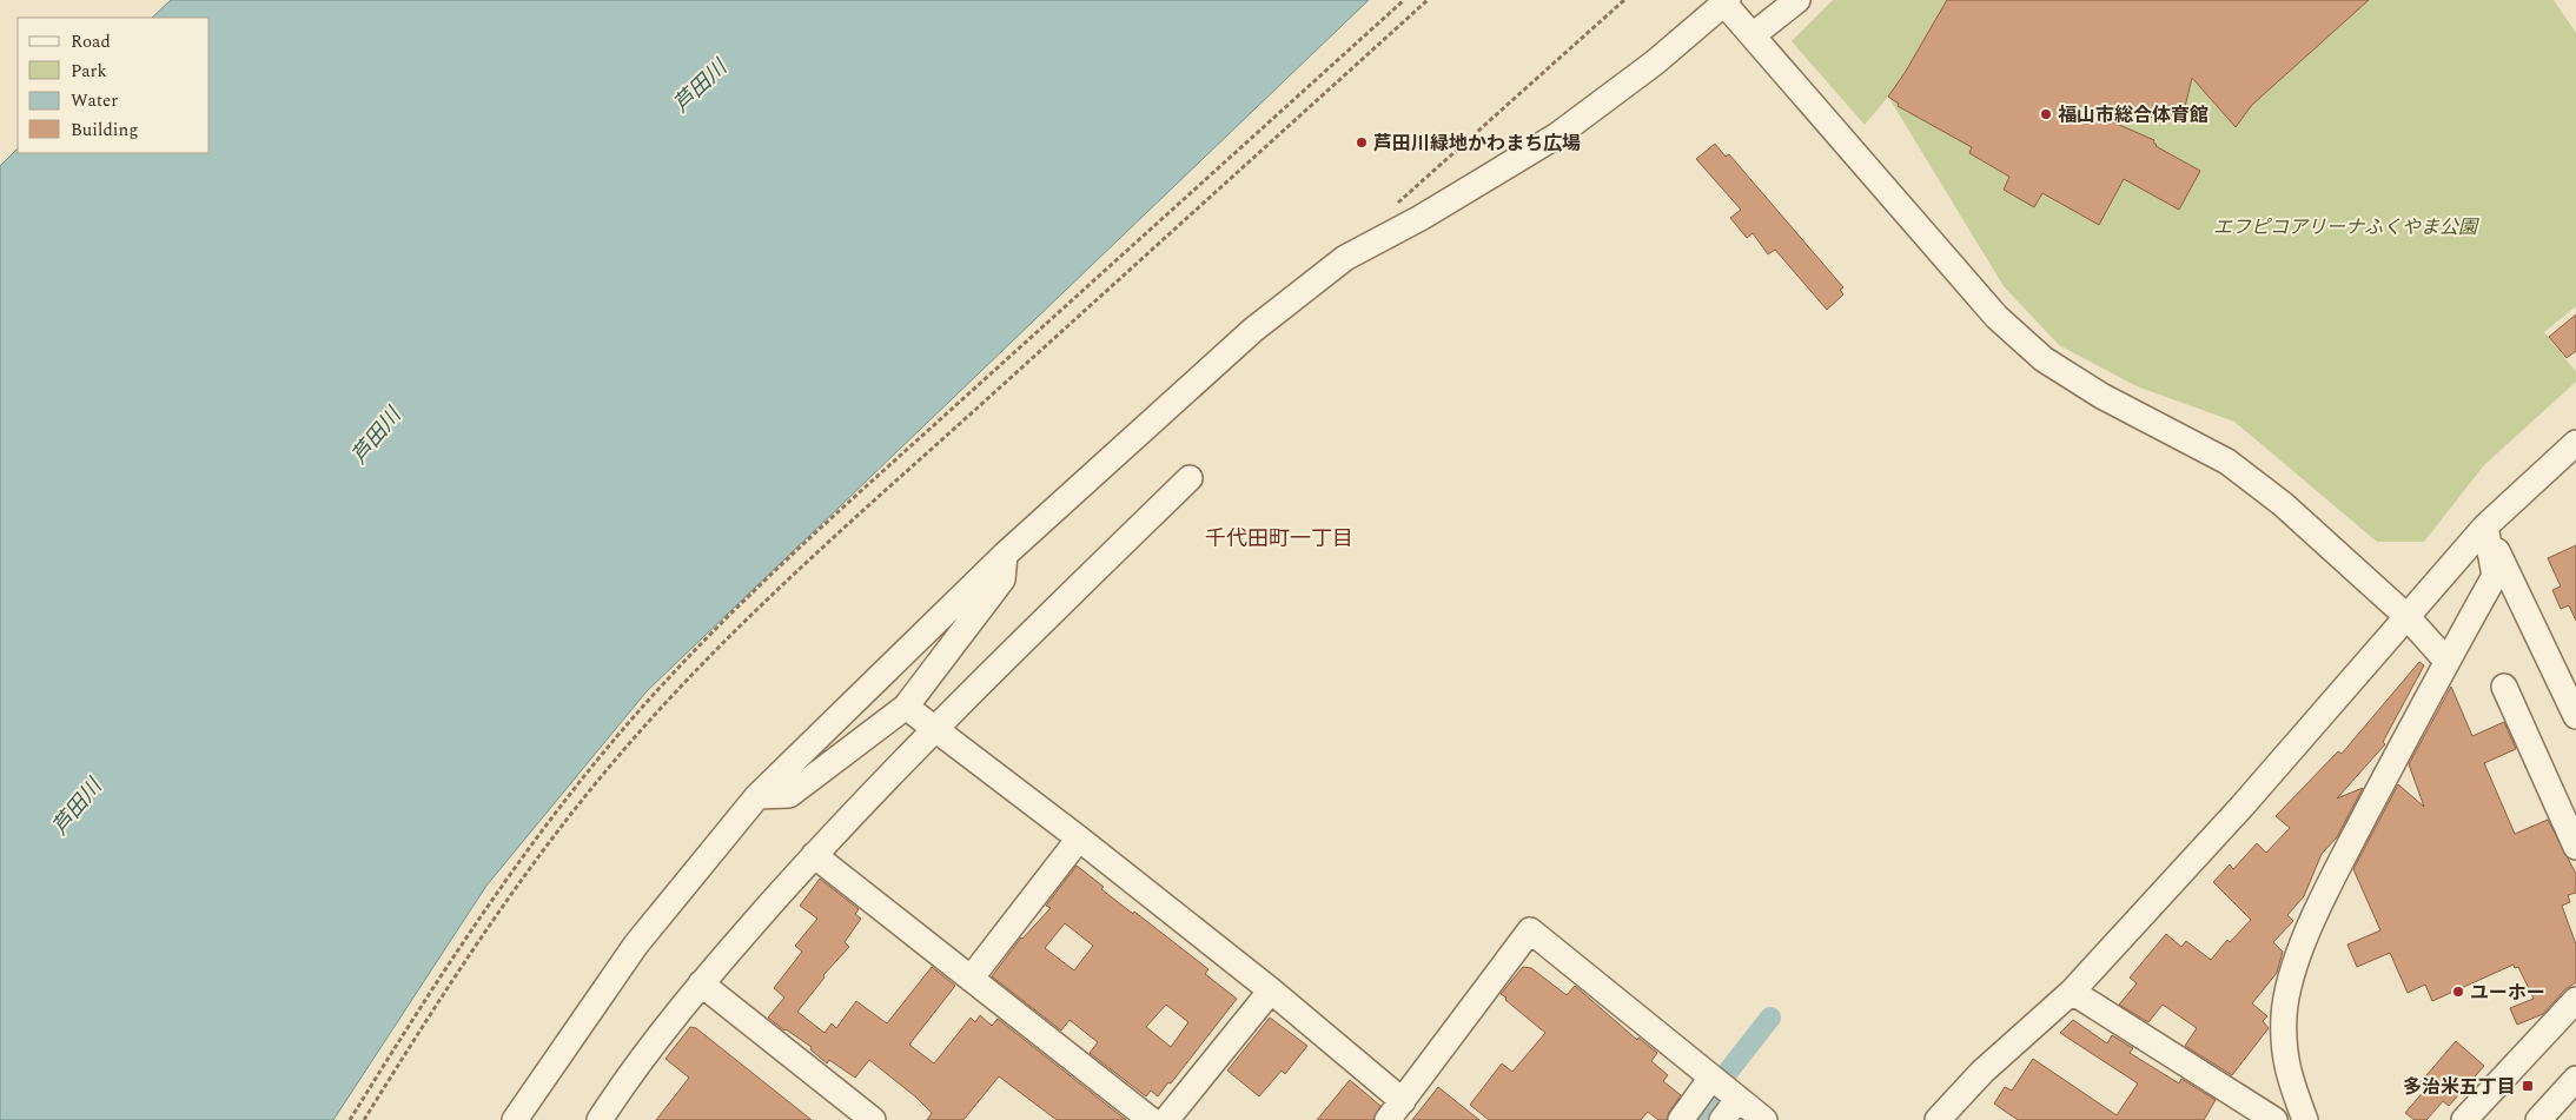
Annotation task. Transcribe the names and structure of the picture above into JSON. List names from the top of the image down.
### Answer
{
  "districts": ["千代田町一丁目"],
  "water": ["芦田川"],
  "parks": ["エフピコアリーナふくやま公園"],
  "places": {
    "other": ["福山市総合体育館", "芦田川緑地かわまち広場", "ユーホー"],
    "transit": ["多治米五丁目"]
  },
  "legend": [
    "Road",
    "Park",
    "Water",
    "Building"
  ]
}
